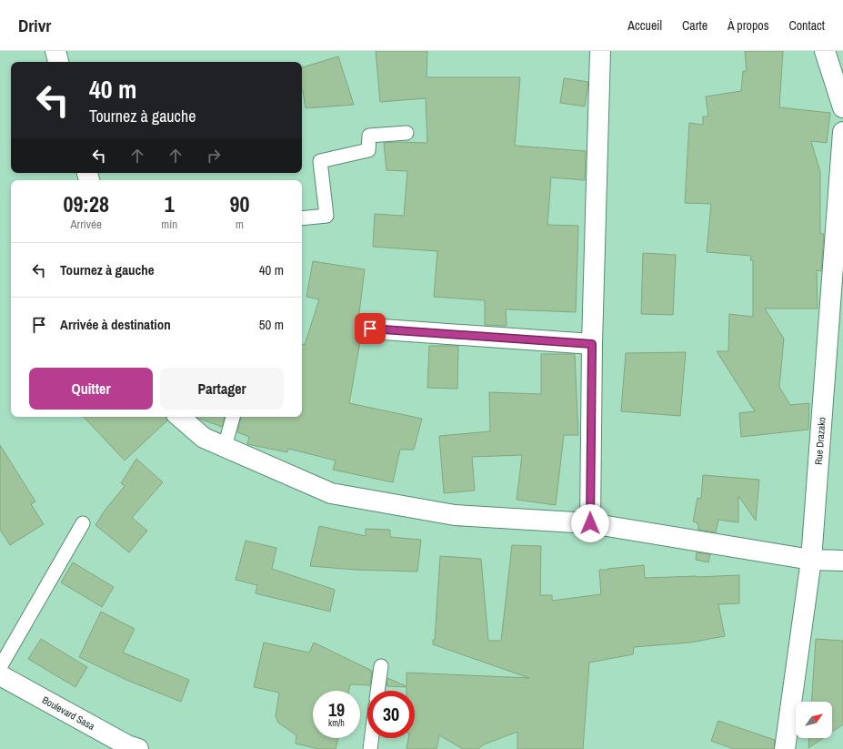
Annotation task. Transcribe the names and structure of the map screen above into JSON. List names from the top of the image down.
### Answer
{
  "streets": {
    "street": ["Rue Drazako", "Boulevard Sasa"]
  },
  "north": "top right",
  "page": {
    "header": "Drivr",
    "nav": [
      "Accueil",
      "Carte",
      "À propos",
      "Contact"
    ],
    "turn": ["40 m", "Tournez à gauche"],
    "eta": [
      "09:28",
      "Arrivée",
      "1",
      "min",
      "90",
      "m"
    ],
    "list": [
      {
        "name": "Tournez à gauche",
        "value": "40 m"
      },
      {
        "name": "Arrivée à destination",
        "value": "50 m"
      }
    ],
    "buttons": ["Quitter", "Partager"],
    "speed": "19 km/h",
    "limit": "30"
  }
}
